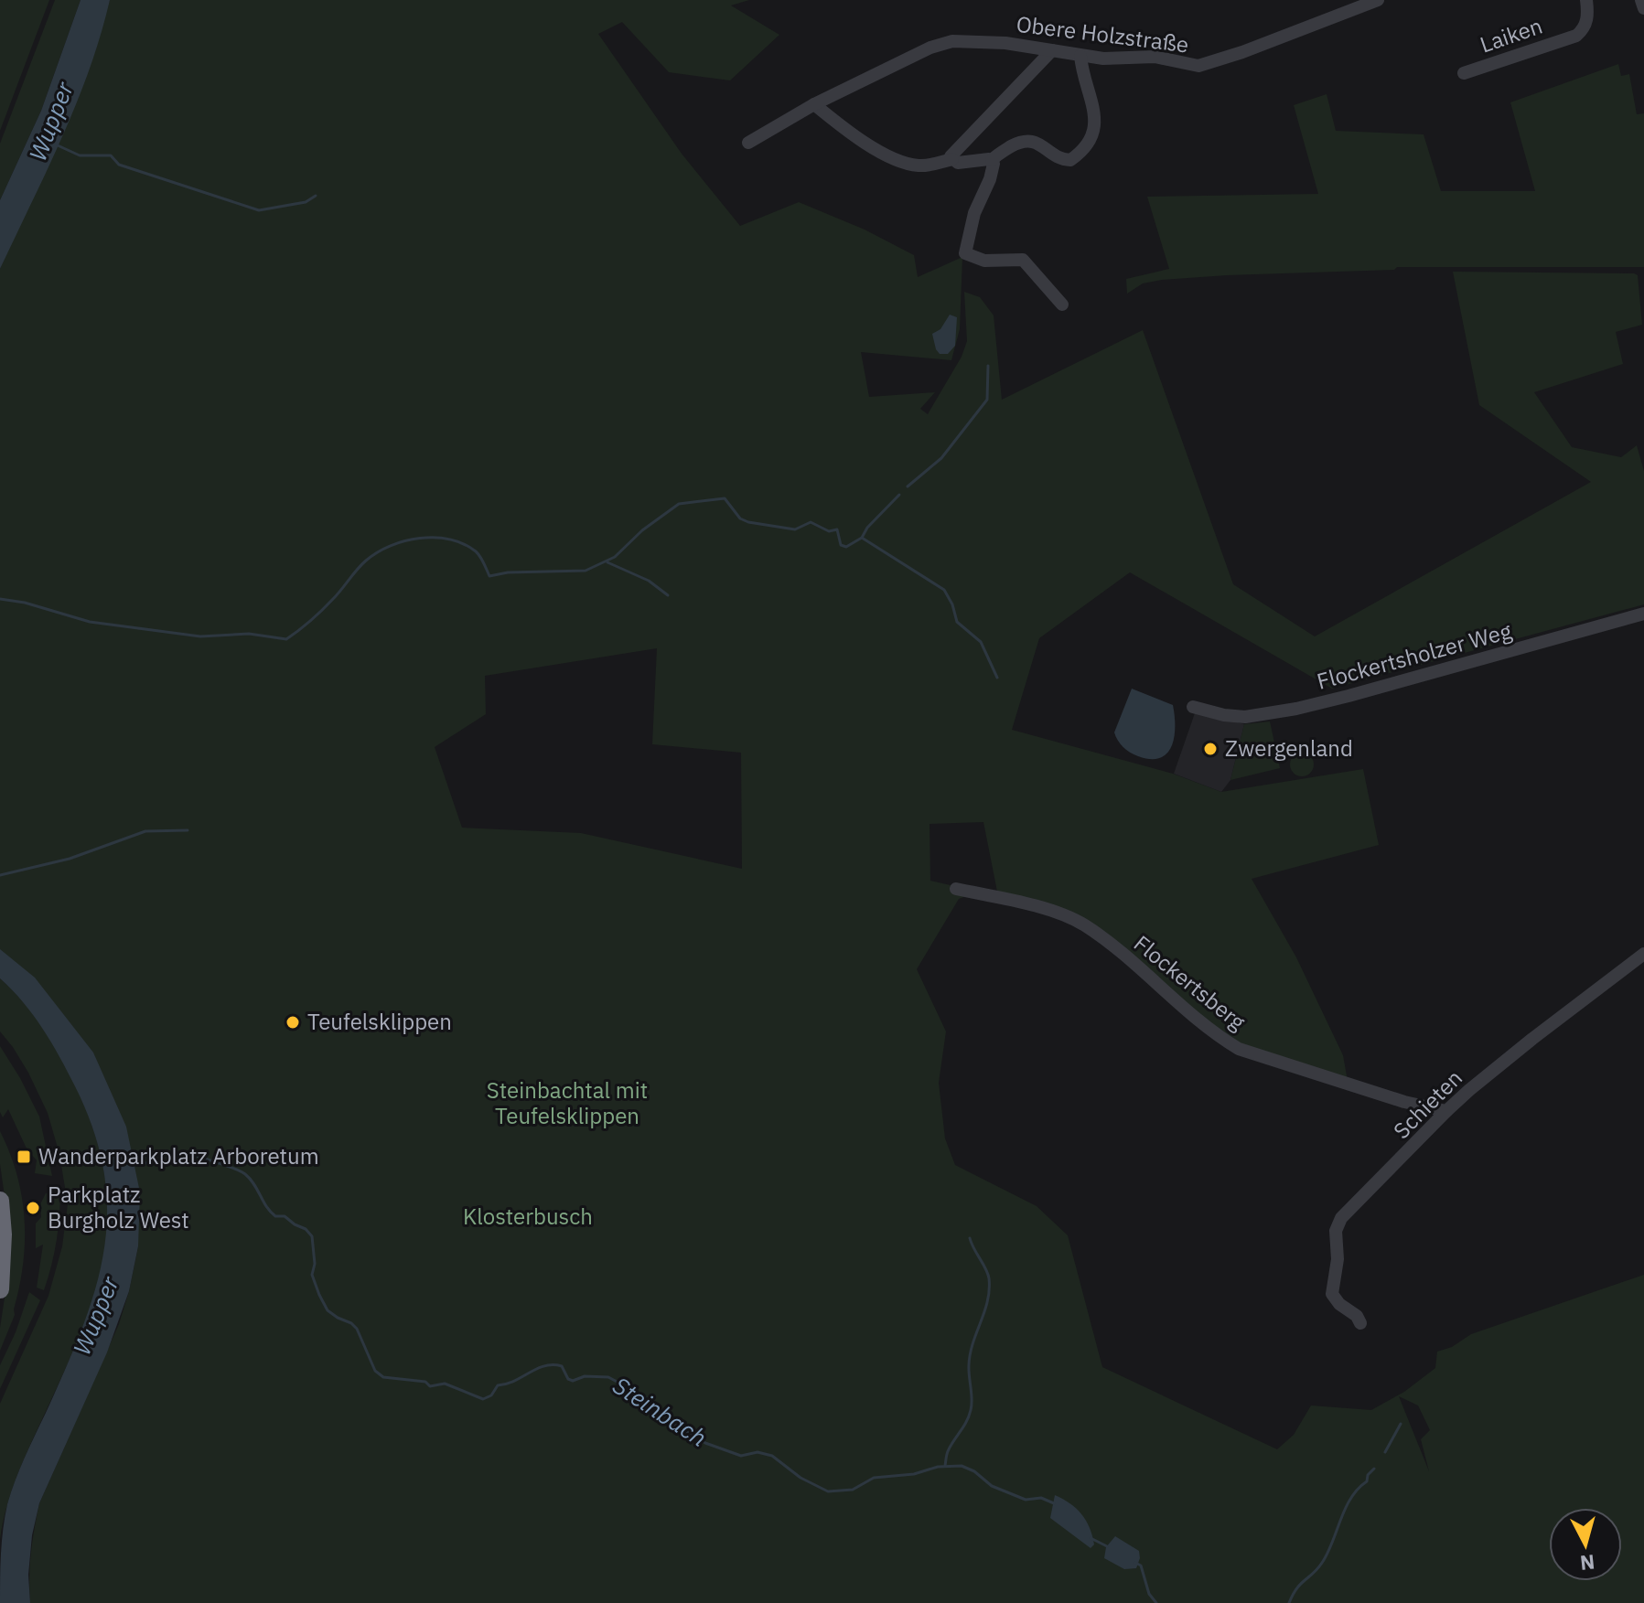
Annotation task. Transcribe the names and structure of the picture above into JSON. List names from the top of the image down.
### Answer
{
  "streets": {
    "street": [
      "Obere Holzstraße",
      "Laiken",
      "Flockertsholzer Weg",
      "Flockertsberg",
      "Schieten"
    ]
  },
  "crossings": [
    ["Flockertsberg", "Schieten"]
  ],
  "water": ["Wupper", "Steinbach"],
  "parks": ["Steinbachtal mit Teufelsklippen", "Klosterbusch"],
  "places": {
    "other": ["Zwergenland", "Teufelsklippen", "Parkplatz Burgholz West"],
    "transit": ["Wanderparkplatz Arboretum"]
  },
  "north": "bottom"
}
